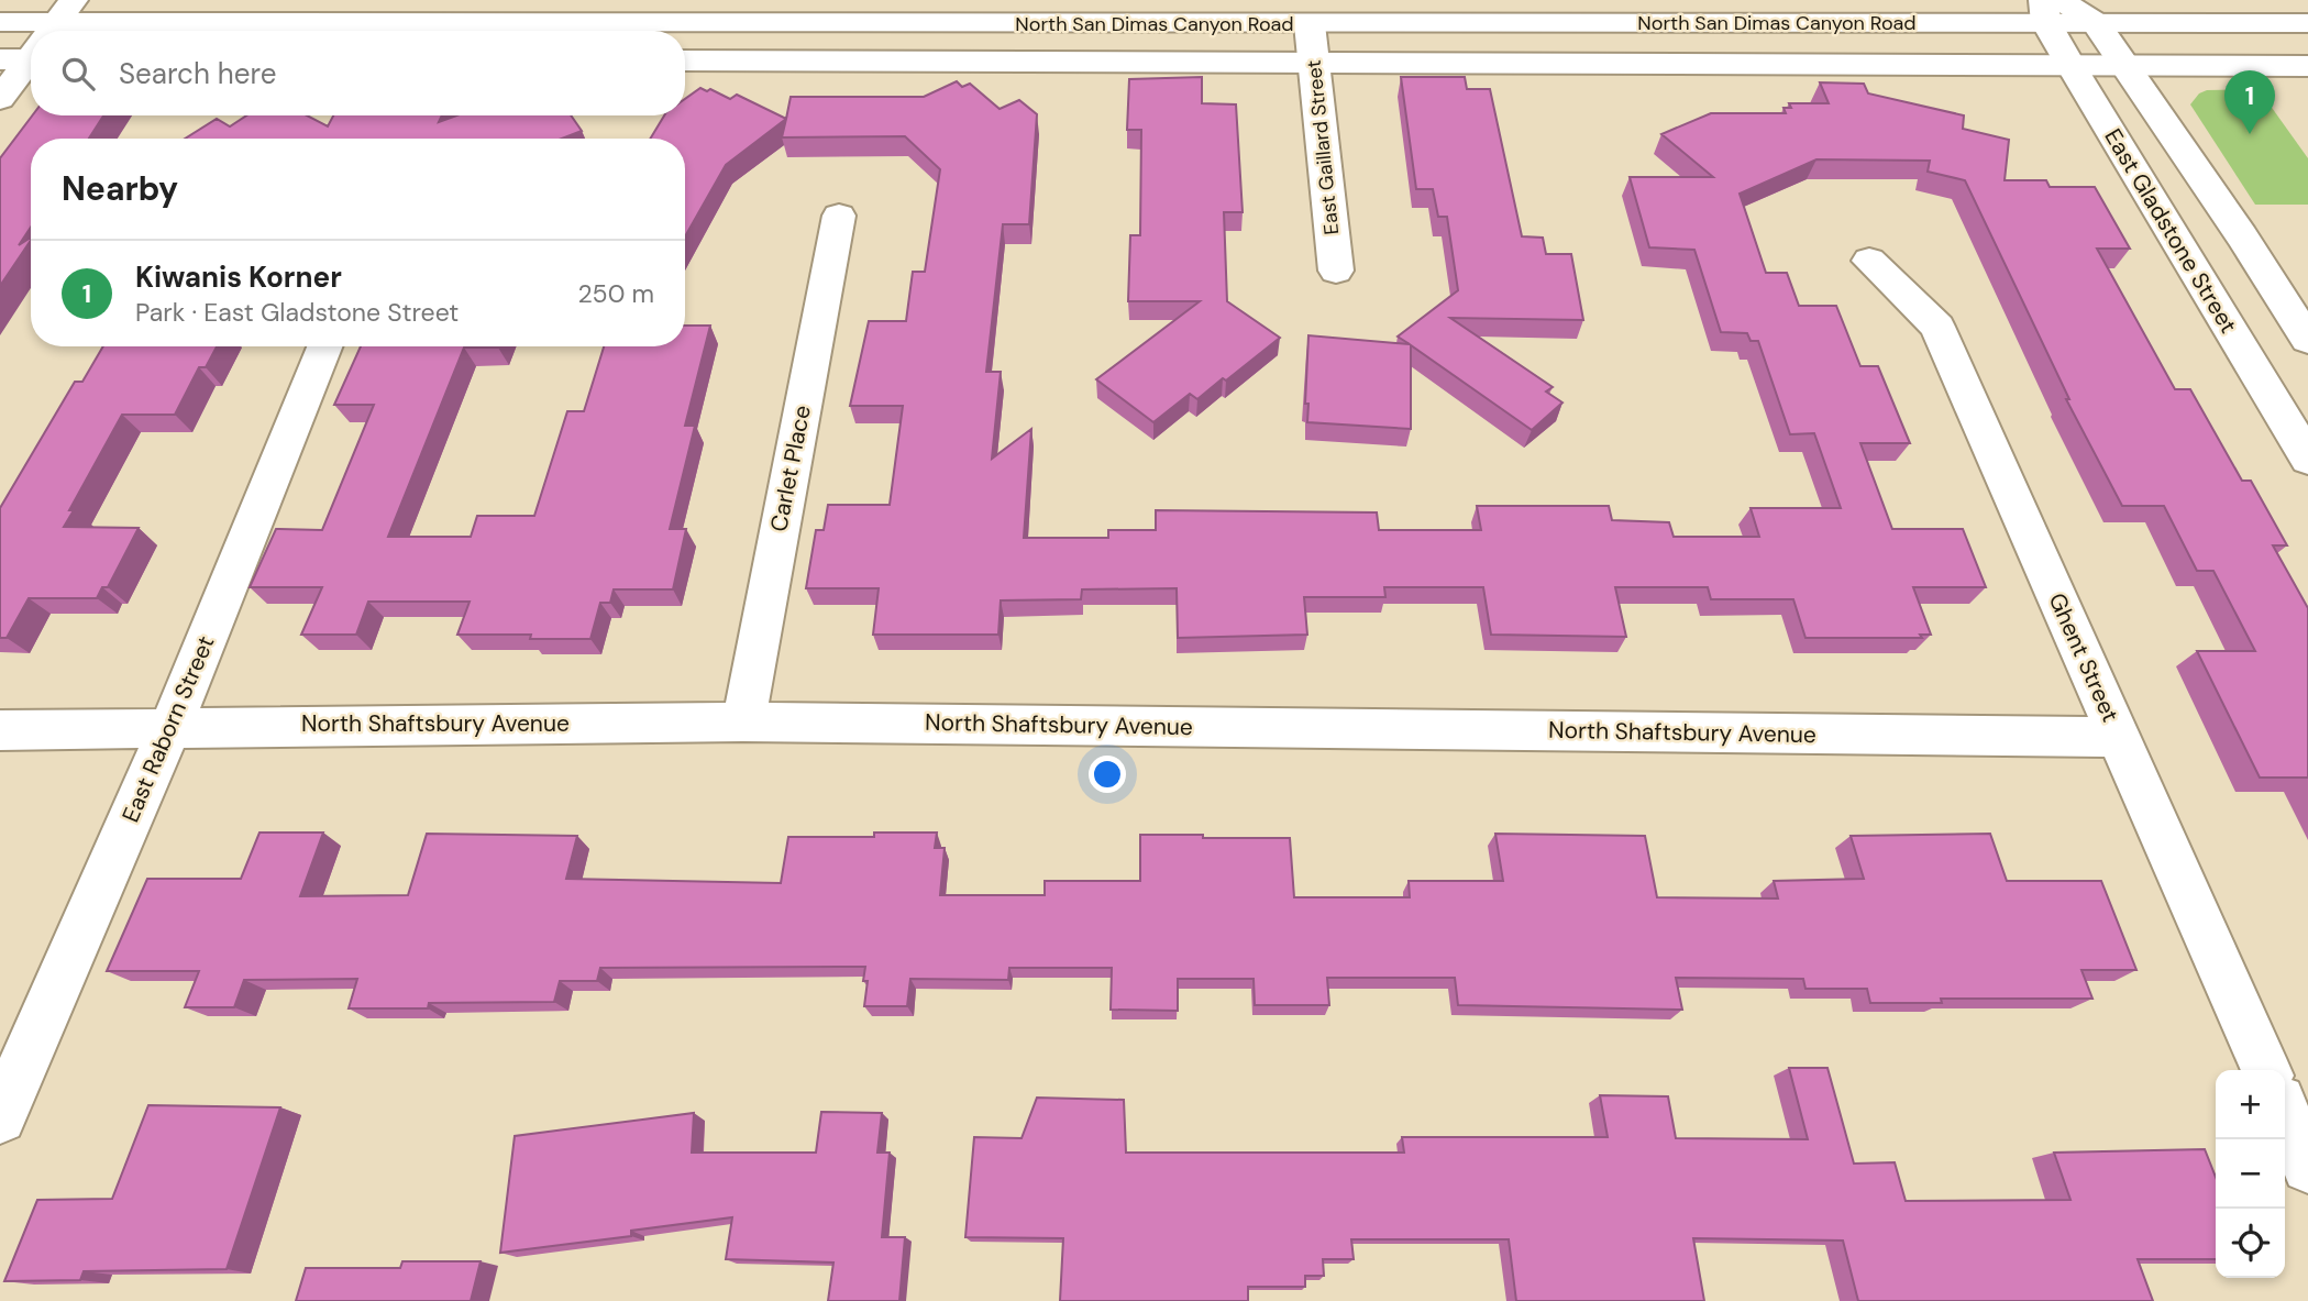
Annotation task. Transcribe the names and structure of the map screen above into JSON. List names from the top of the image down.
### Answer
{
  "streets": {
    "street": [
      "North San Dimas Canyon Road",
      "East Gaillard Street",
      "East Gladstone Street",
      "Carlet Place",
      "Ghent Street",
      "North Shaftsbury Avenue",
      "East Raborn Street"
    ]
  },
  "crossings": [
    ["North San Dimas Canyon Road", "East Gaillard Street"],
    ["North San Dimas Canyon Road", "East Gladstone Street"],
    ["Carlet Place", "North Shaftsbury Avenue"],
    ["Ghent Street", "North Shaftsbury Avenue"],
    ["North Shaftsbury Avenue", "East Raborn Street"]
  ],
  "page": {
    "search": "Search here",
    "pins": "1",
    "heading": "Nearby",
    "list": [
      {
        "mark": "1",
        "name": "Kiwanis Korner",
        "note": "Park · East Gladstone Street",
        "value": "250 m"
      }
    ],
    "map_buttons": ["+", "−"]
  }
}
